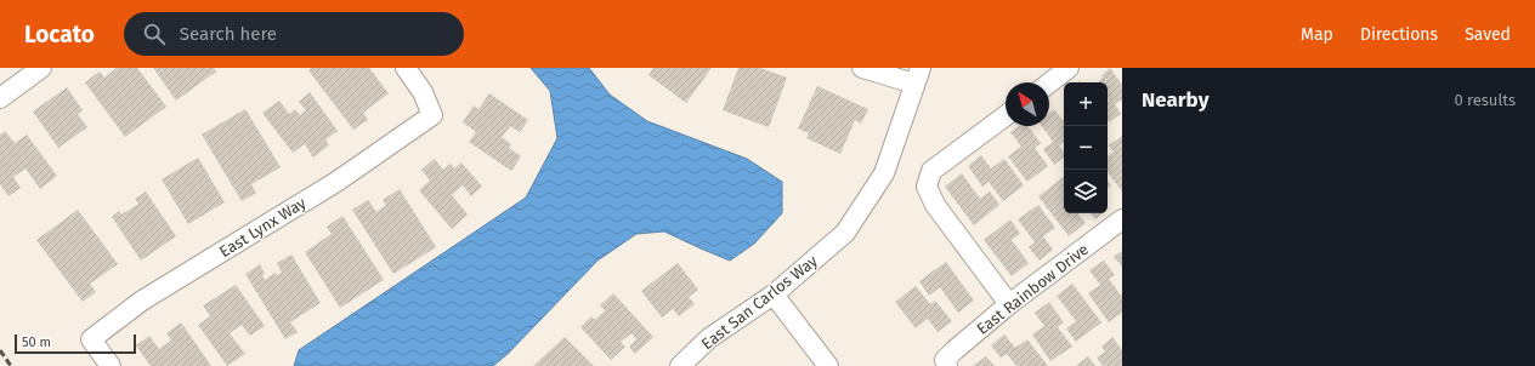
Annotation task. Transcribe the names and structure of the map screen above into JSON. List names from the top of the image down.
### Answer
{
  "streets": {
    "street": ["East Lynx Way", "East Rainbow Drive", "East San Carlos Way"]
  },
  "scale_bar": "50 m",
  "north": "top left",
  "page": {
    "header": "Locato",
    "search": "Search here",
    "nav": ["Map", "Directions", "Saved"],
    "heading": ["Nearby", "0 results"],
    "map_buttons": ["+", "−"],
    "scale": "50 m"
  }
}
